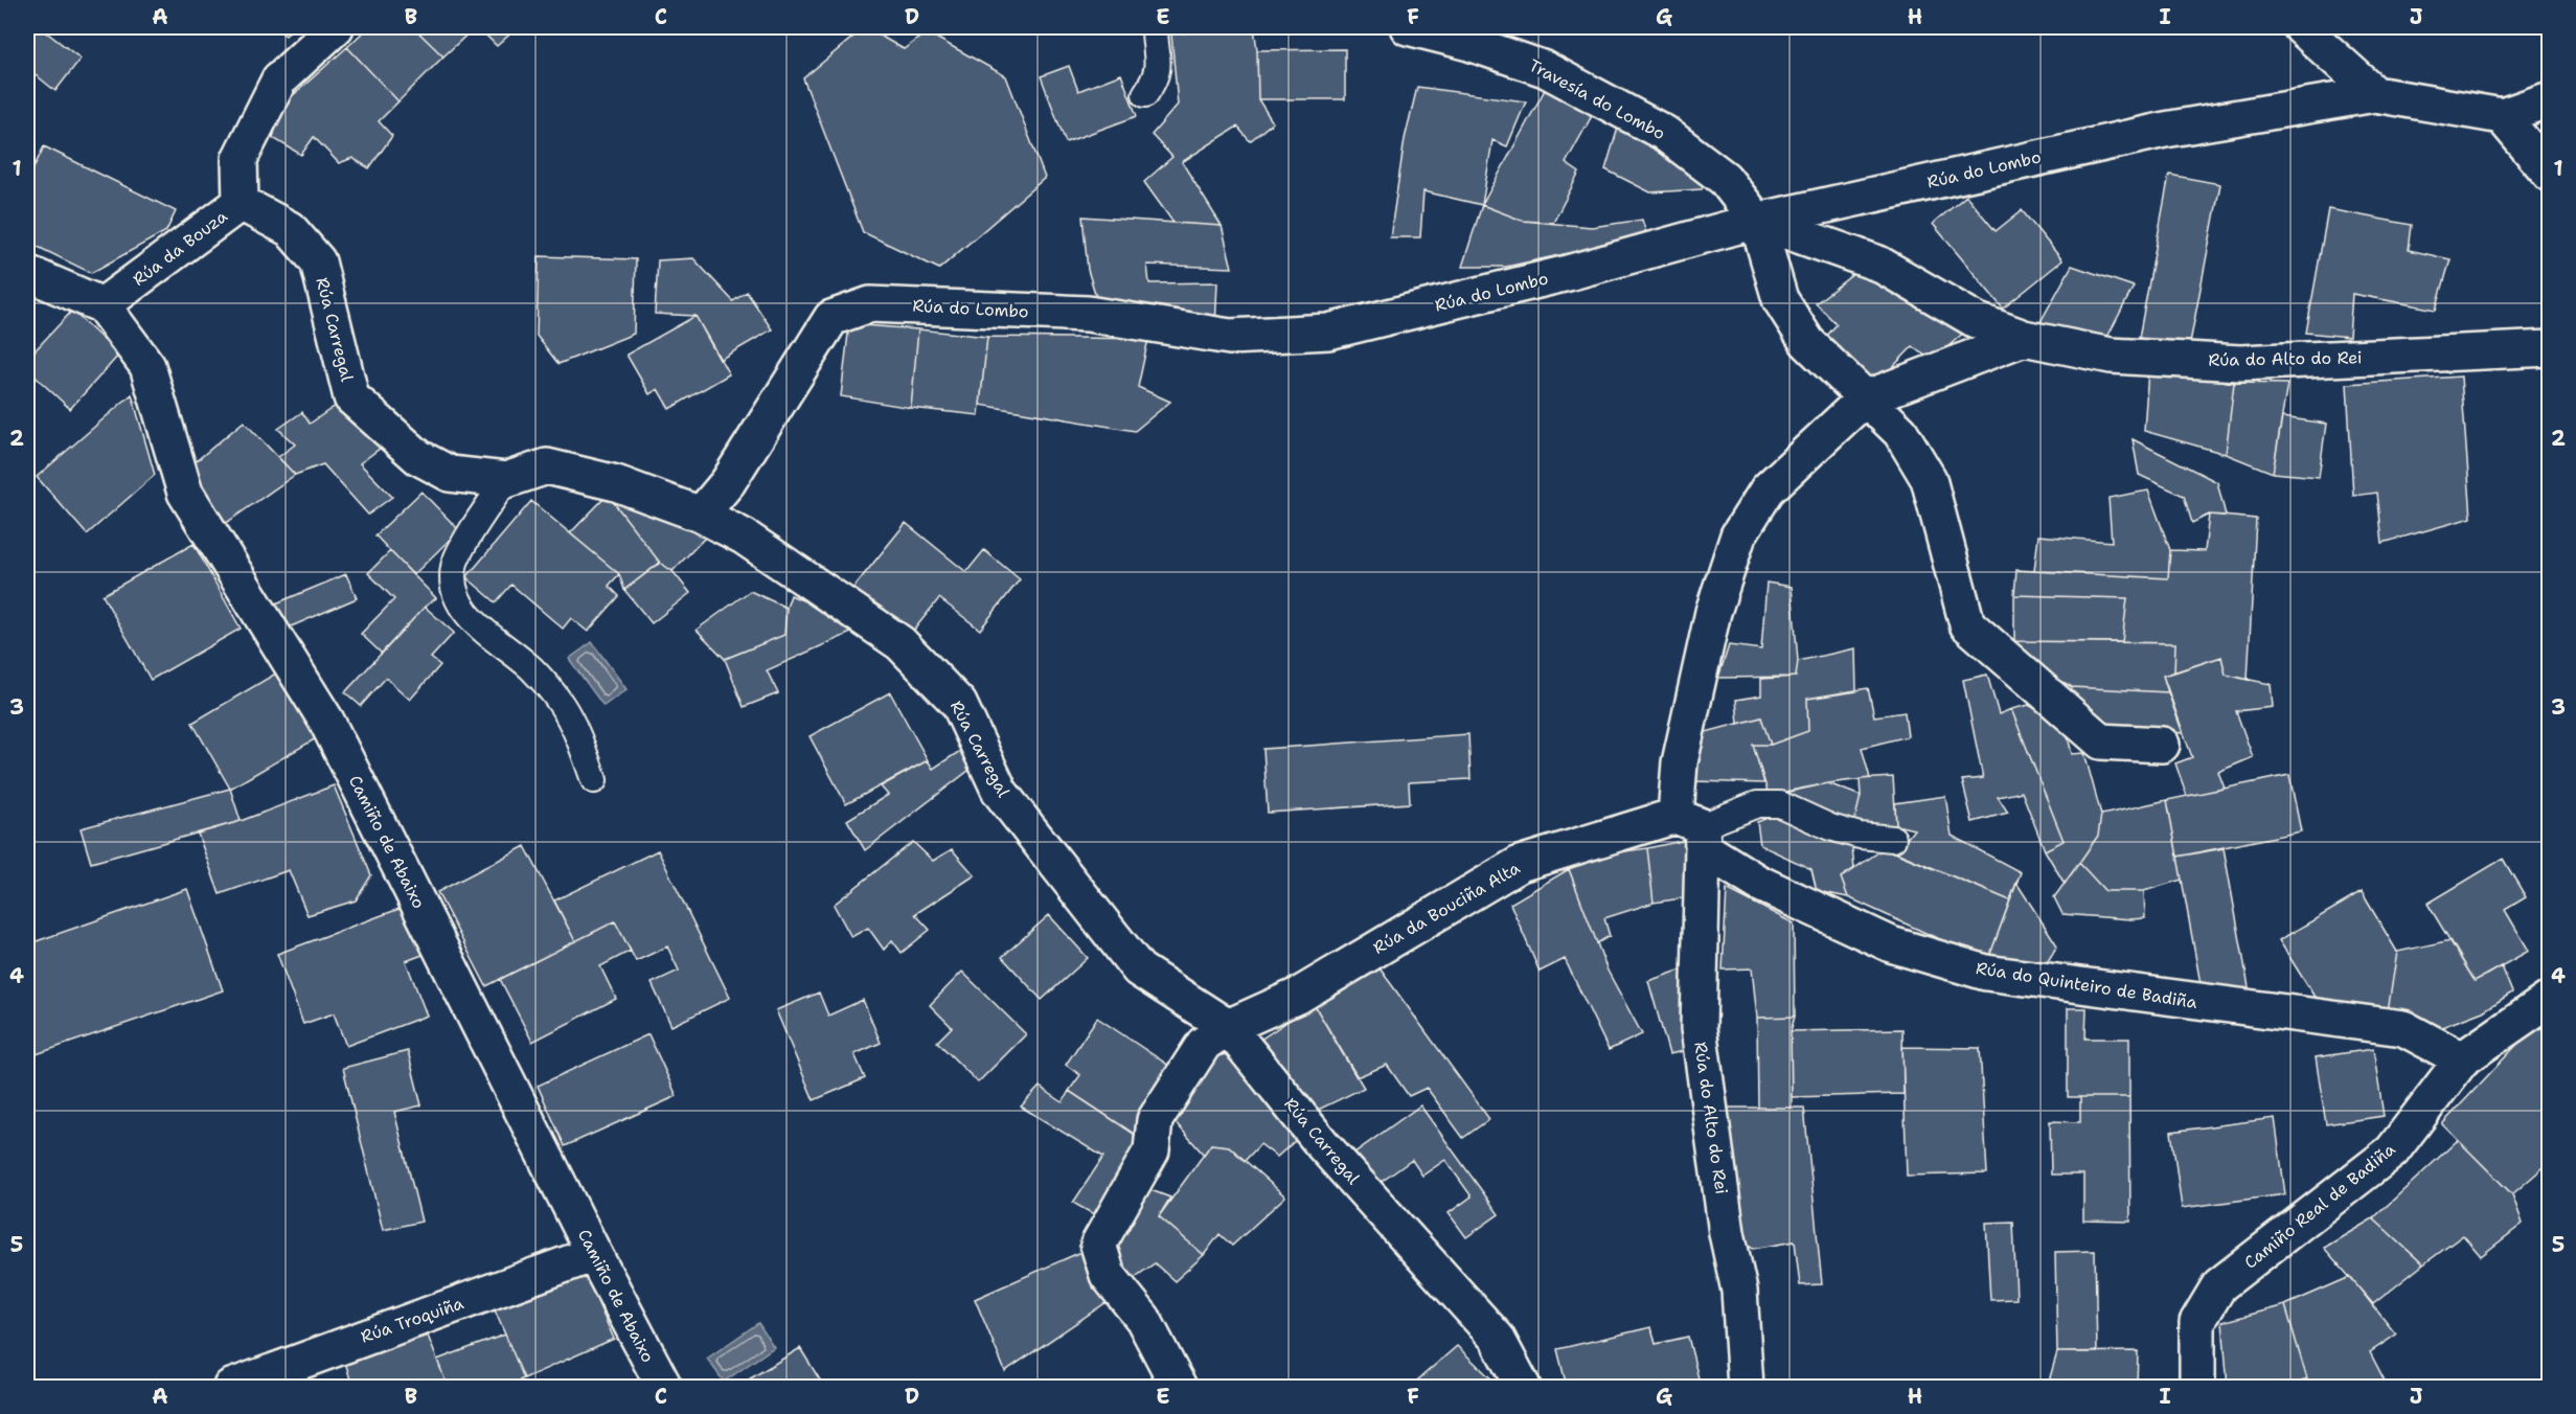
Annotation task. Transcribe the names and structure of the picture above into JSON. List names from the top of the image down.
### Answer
{
  "streets": {
    "street": [
      "Travesía do Lombo",
      "Rúa do Lombo",
      "Rúa da Bouza",
      "Rúa Carregal",
      "Rúa do Alto do Rei",
      "Camiño de Abaixo",
      "Rúa da Bouciña Alta",
      "Rúa do Quinteiro de Badiña",
      "Camiño Real de Badiña",
      "Rúa Troquiña"
    ]
  },
  "crossings": [
    ["Travesía do Lombo", "Rúa do Lombo"],
    ["Travesía do Lombo", "Rúa do Alto do Rei"],
    ["Rúa do Lombo", "Rúa Carregal"],
    ["Rúa do Lombo", "Rúa do Alto do Rei"],
    ["Rúa da Bouza", "Rúa Carregal"],
    ["Rúa da Bouza", "Camiño de Abaixo"],
    ["Rúa Carregal", "Rúa da Bouciña Alta"],
    ["Rúa do Alto do Rei", "Rúa da Bouciña Alta"],
    ["Rúa do Alto do Rei", "Rúa do Quinteiro de Badiña"],
    ["Camiño de Abaixo", "Rúa Troquiña"],
    ["Rúa da Bouciña Alta", "Rúa do Quinteiro de Badiña"],
    ["Rúa do Quinteiro de Badiña", "Camiño Real de Badiña"]
  ],
  "grid": {
    "columns": [
      "A",
      "B",
      "C",
      "D",
      "E",
      "F",
      "G",
      "H",
      "I",
      "J"
    ],
    "rows": [
      "1",
      "2",
      "3",
      "4",
      "5"
    ]
  }
}
